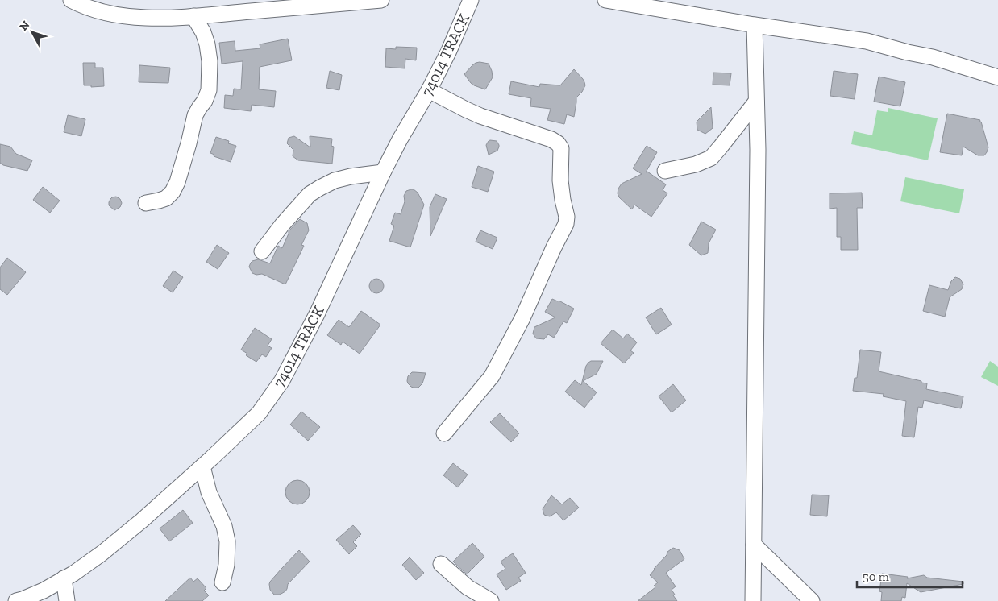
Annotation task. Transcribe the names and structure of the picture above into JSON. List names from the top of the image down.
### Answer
{
  "streets": {
    "street": ["74014 TRACK"]
  },
  "scale_bar": "50 m",
  "north": "top left"
}
